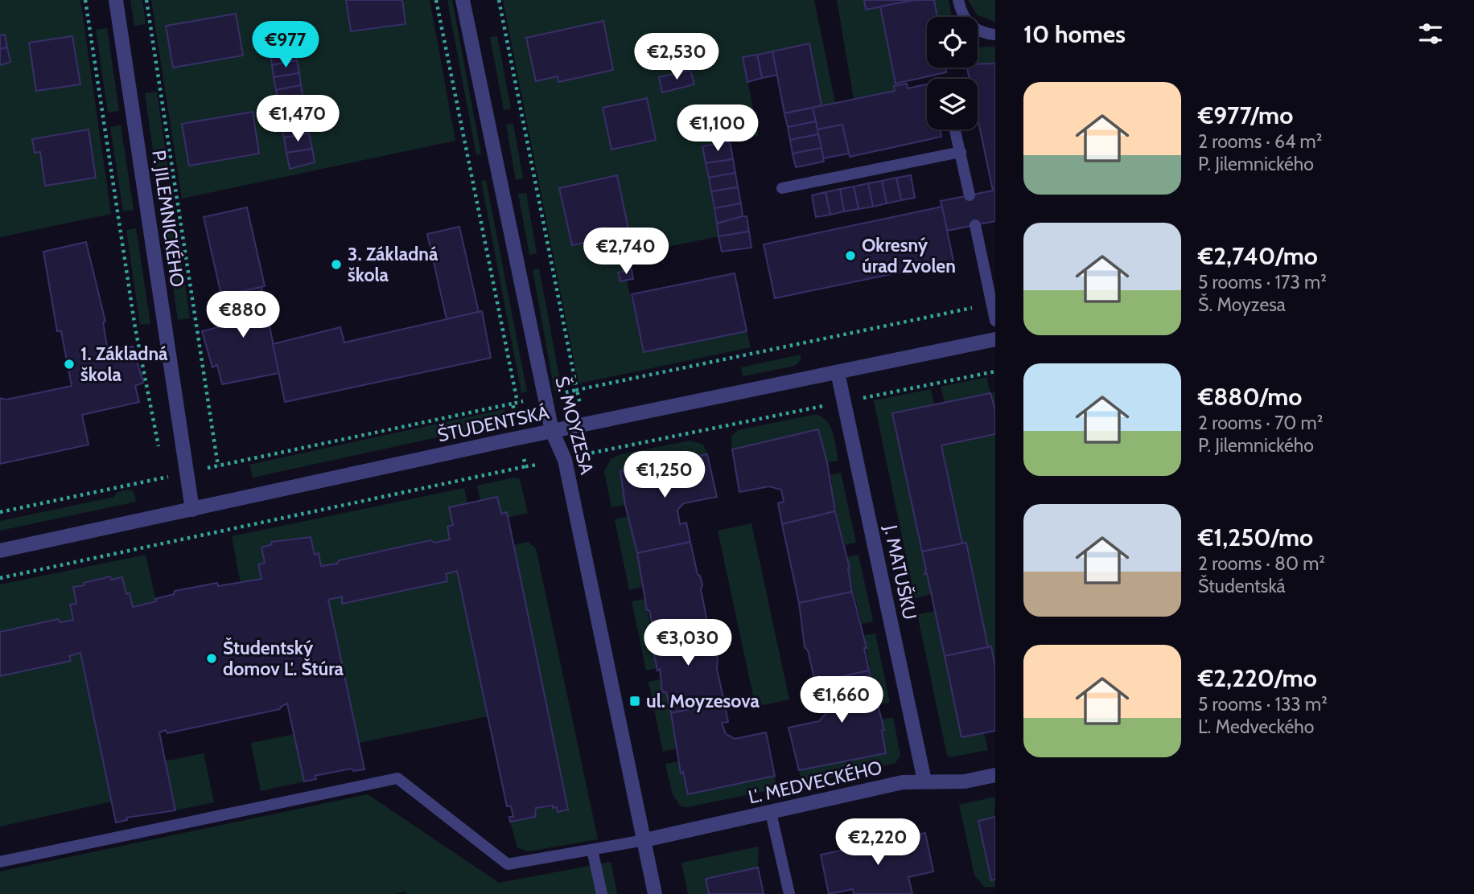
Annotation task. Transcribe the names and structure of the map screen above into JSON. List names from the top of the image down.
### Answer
{
  "streets": {
    "street": [
      "P. JILEMNICKÉHO",
      "ŠTUDENTSKÁ",
      "Š. MOYZESA",
      "J. MATUŠKU",
      "Ľ. MEDVECKÉHO"
    ]
  },
  "crossings": [
    ["P. JILEMNICKÉHO", "ŠTUDENTSKÁ"],
    ["ŠTUDENTSKÁ", "Š. MOYZESA"],
    ["ŠTUDENTSKÁ", "J. MATUŠKU"],
    ["Š. MOYZESA", "Ľ. MEDVECKÉHO"],
    ["J. MATUŠKU", "Ľ. MEDVECKÉHO"]
  ],
  "places": {
    "other": [
      "Okresný úrad Zvolen",
      "3. Základná škola",
      "1. Základná škola",
      "Študentský domov Ľ. Štúra"
    ],
    "transit": ["ul. Moyzesova"]
  },
  "page": {
    "heading": "10 homes",
    "price": [
      "€977",
      "€2,530",
      "€1,470",
      "€1,100",
      "€2,740",
      "€880",
      "€1,250",
      "€3,030",
      "€1,660",
      "€2,220"
    ],
    "list": [
      {
        "name": "€977/mo",
        "note": "2 rooms · 64 m² · P. Jilemnického"
      },
      {
        "name": "€2,740/mo",
        "note": "5 rooms · 173 m² · Š. Moyzesa"
      },
      {
        "name": "€880/mo",
        "note": "2 rooms · 70 m² · P. Jilemnického"
      },
      {
        "name": "€1,250/mo",
        "note": "2 rooms · 80 m² · Študentská"
      },
      {
        "name": "€2,220/mo",
        "note": "5 rooms · 133 m² · Ľ. Medveckého"
      }
    ]
  }
}
